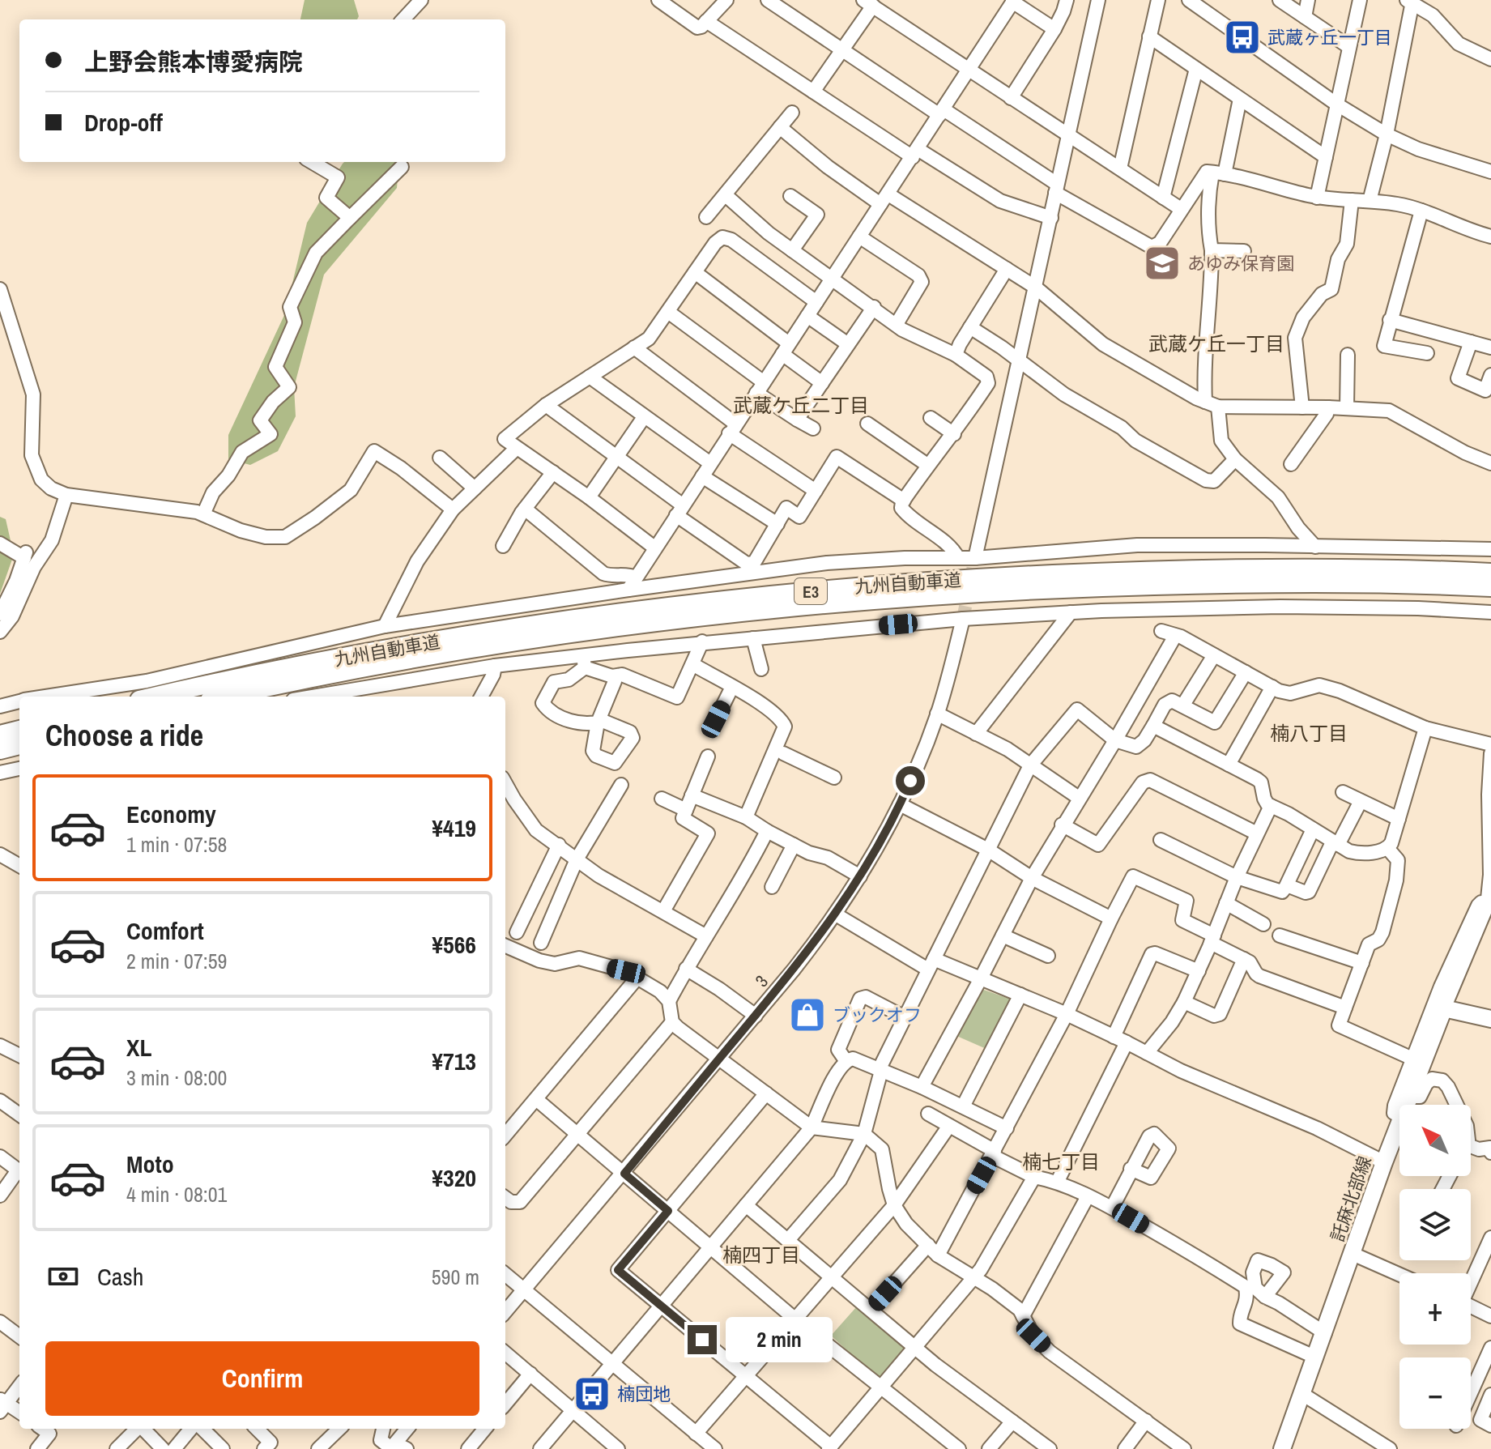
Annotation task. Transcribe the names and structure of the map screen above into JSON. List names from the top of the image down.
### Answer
{
  "streets": {
    "highway": ["九州自動車道", "E3"],
    "main road": ["託麻北部線"],
    "street": ["3"]
  },
  "districts": [
    "武蔵ケ丘一丁目",
    "武蔵ケ丘二丁目",
    "楠八丁目",
    "楠七丁目",
    "楠四丁目"
  ],
  "places": {
    "bus stop": ["武蔵ヶ丘一丁目", "楠団地"],
    "school or university": ["あゆみ保育園"],
    "shop": ["ブックオフ"]
  },
  "north": "top left",
  "page": {
    "banner": ["上野会熊本博愛病院", "Drop-off"],
    "heading": "Choose a ride",
    "list": [
      {
        "name": "Economy",
        "note": "1 min · 07:58",
        "value": "¥419"
      },
      {
        "name": "Comfort",
        "note": "2 min · 07:59",
        "value": "¥566"
      },
      {
        "name": "XL",
        "note": "3 min · 08:00",
        "value": "¥713"
      },
      {
        "name": "Moto",
        "note": "4 min · 08:01",
        "value": "¥320"
      }
    ],
    "map_buttons": ["+", "−"],
    "pay": ["Cash", "590 m"],
    "bubble": "2 min",
    "buttons": "Confirm"
  }
}
